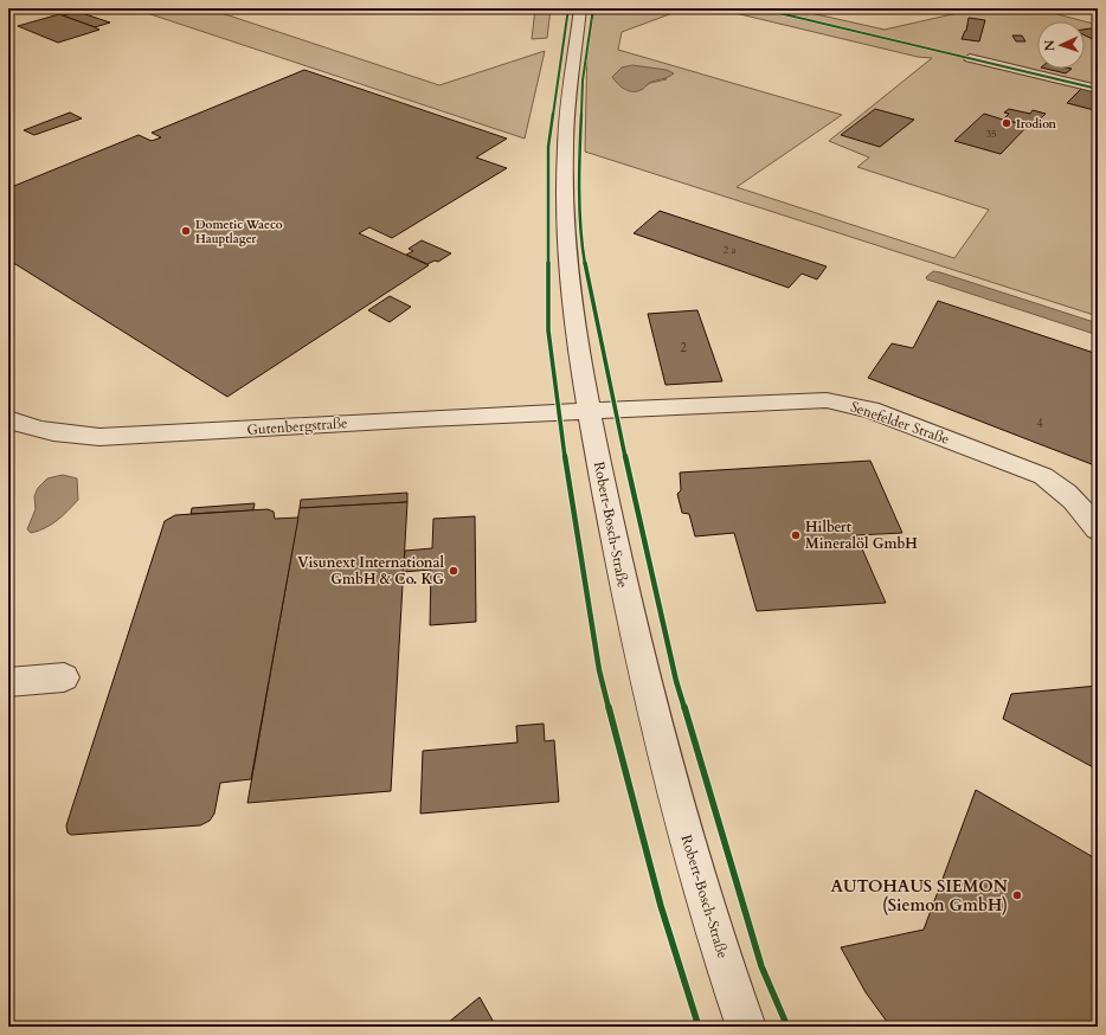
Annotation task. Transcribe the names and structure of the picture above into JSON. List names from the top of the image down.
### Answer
{
  "streets": {
    "street": ["Senefelder Straße", "Gutenbergstraße", "Robert-Bosch-Straße"]
  },
  "crossings": [
    ["Senefelder Straße", "Gutenbergstraße"],
    ["Senefelder Straße", "Robert-Bosch-Straße"],
    ["Gutenbergstraße", "Robert-Bosch-Straße"]
  ],
  "places": [
    "Irodion",
    "Dometic Waeco Hauptlager",
    "Hilbert Mineralöl GmbH",
    "Visunext International GmbH & Co. KG",
    "AUTOHAUS SIEMON (Siemon GmbH)"
  ],
  "house_numbers": [
    "35",
    "2 a",
    "2",
    "4"
  ],
  "north": "left"
}
